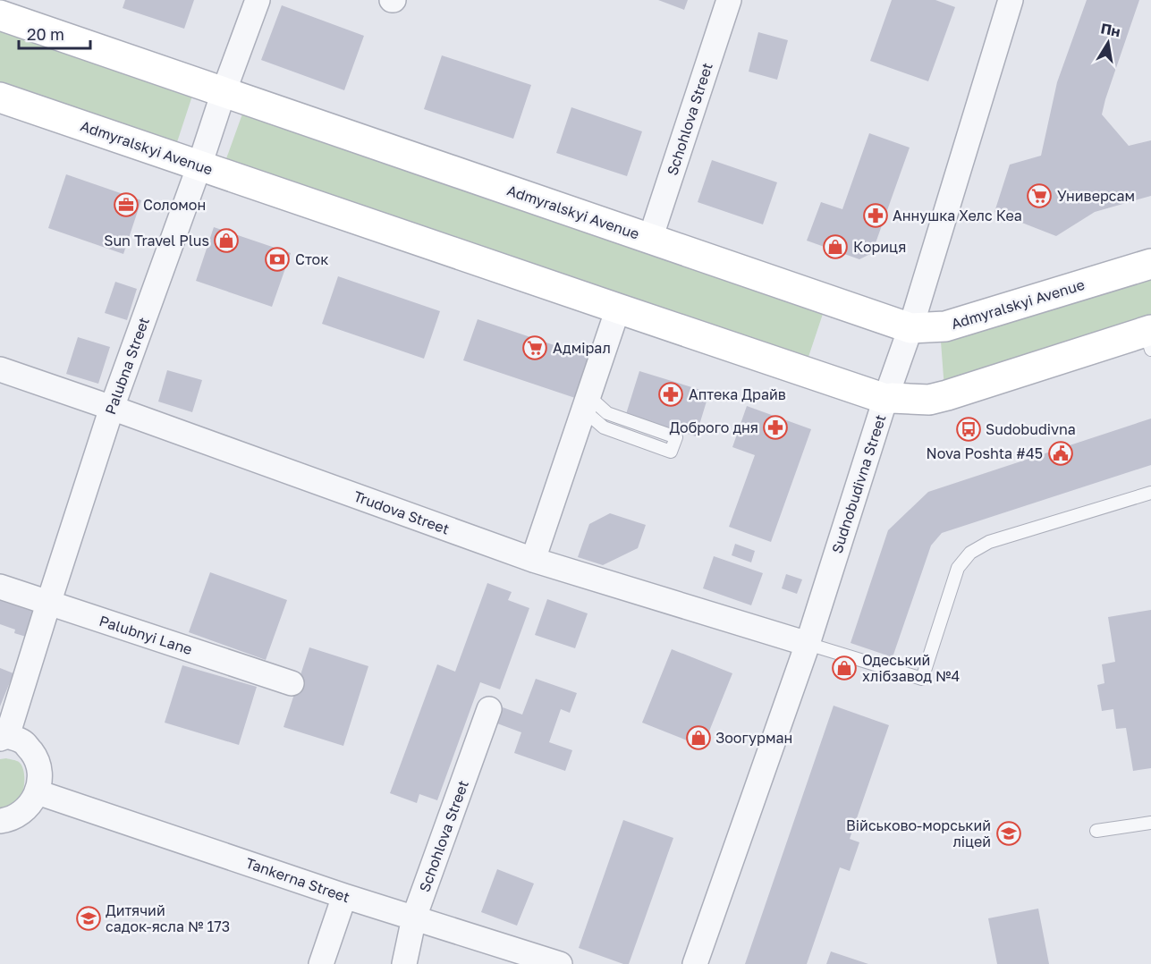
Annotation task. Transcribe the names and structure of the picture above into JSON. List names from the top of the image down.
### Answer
{
  "streets": {
    "main road": ["Admyralskyi Avenue"],
    "street": [
      "Schohlova Street",
      "Palubna Street",
      "Sudnobudivna Street",
      "Trudova Street",
      "Palubnyi Lane",
      "Tankerna Street"
    ]
  },
  "crossings": [
    ["Schohlova Street", "Admyralskyi Avenue"],
    ["Schohlova Street", "Tankerna Street"],
    ["Admyralskyi Avenue", "Palubna Street"],
    ["Admyralskyi Avenue", "Sudnobudivna Street"],
    ["Palubna Street", "Trudova Street"],
    ["Palubna Street", "Palubnyi Lane"],
    ["Palubna Street", "Tankerna Street"],
    ["Sudnobudivna Street", "Trudova Street"]
  ],
  "places": {
    "supermarket": ["Универсам", "Адмірал"],
    "office": ["Соломон"],
    "pharmacy": ["Аннушка Хелс Кеа", "Аптека Драйв", "Доброго дня"],
    "shop": [
      "Sun Travel Plus",
      "Кориця",
      "Одеський хлібзавод №4",
      "Зоогурман"
    ],
    "bank": ["Сток"],
    "bus stop": ["Sudobudivna"],
    "public building": ["Nova Poshta #45"],
    "school or university": ["Військово-морський ліцей", "Дитячий садок-ясла № 173"]
  },
  "scale_bar": "20 m",
  "north": "top"
}
